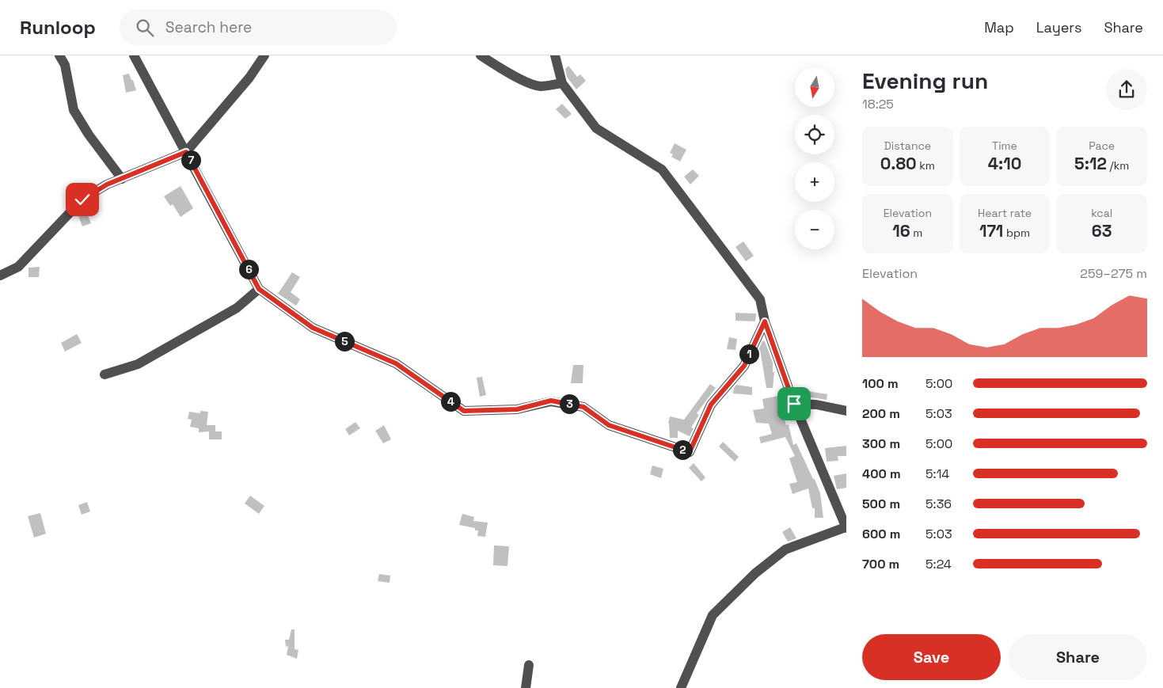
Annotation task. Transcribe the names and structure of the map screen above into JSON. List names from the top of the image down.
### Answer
{
  "north": "bottom",
  "page": {
    "header": "Runloop",
    "search": "Search here",
    "nav": ["Map", "Layers", "Share"],
    "heading": ["Evening run", "18:25"],
    "map_buttons": ["+", "−"],
    "stats": [
      ["Distance", "0.80 km"],
      ["Time", "4:10"],
      ["Pace", "5:12 /km"],
      ["Elevation", "16 m"],
      ["Heart rate", "171 bpm"],
      ["kcal", "63"]
    ],
    "pins": [
      "7",
      "6",
      "5",
      "1",
      "4",
      "3",
      "2"
    ],
    "chart": ["Elevation", "259–275 m"],
    "list": [
      {
        "name": "100 m",
        "note": "5:00"
      },
      {
        "name": "200 m",
        "note": "5:03"
      },
      {
        "name": "300 m",
        "note": "5:00"
      },
      {
        "name": "400 m",
        "note": "5:14"
      },
      {
        "name": "500 m",
        "note": "5:36"
      },
      {
        "name": "600 m",
        "note": "5:03"
      },
      {
        "name": "700 m",
        "note": "5:24"
      }
    ],
    "buttons": ["Save", "Share"]
  }
}
